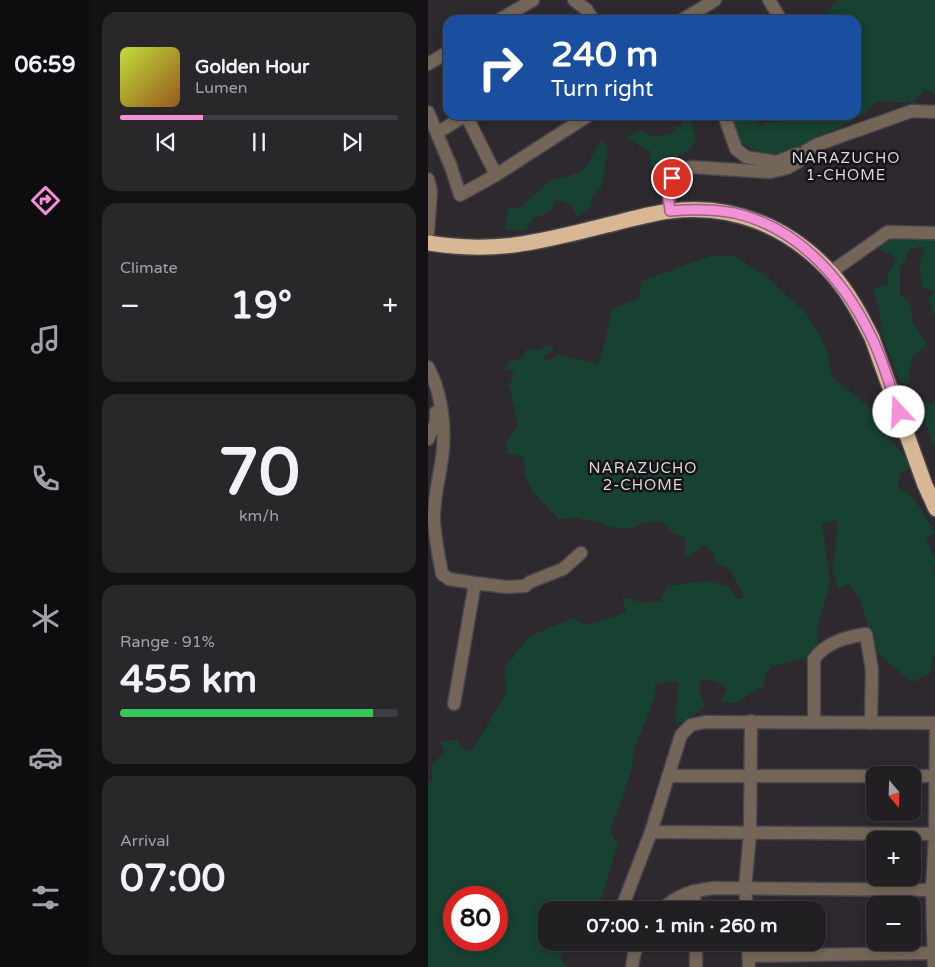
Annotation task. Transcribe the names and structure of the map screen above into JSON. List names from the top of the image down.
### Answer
{
  "districts": ["NARAZUCHO 1-CHOME", "NARAZUCHO 2-CHOME"],
  "north": "bottom",
  "page": {
    "tabs": "06:59",
    "turn": ["240 m", "Turn right"],
    "song": ["Golden Hour", "Lumen"],
    "tile": [
      "Climate",
      ["70", "km/h"],
      ["Range · 91%", "455 km"],
      ["Arrival", "07:00"]
    ],
    "heat": ["−", "19°", "+"],
    "map_buttons": ["+", "−"],
    "limit": "80",
    "trip": "07:00 · 1 min · 260 m"
  }
}
